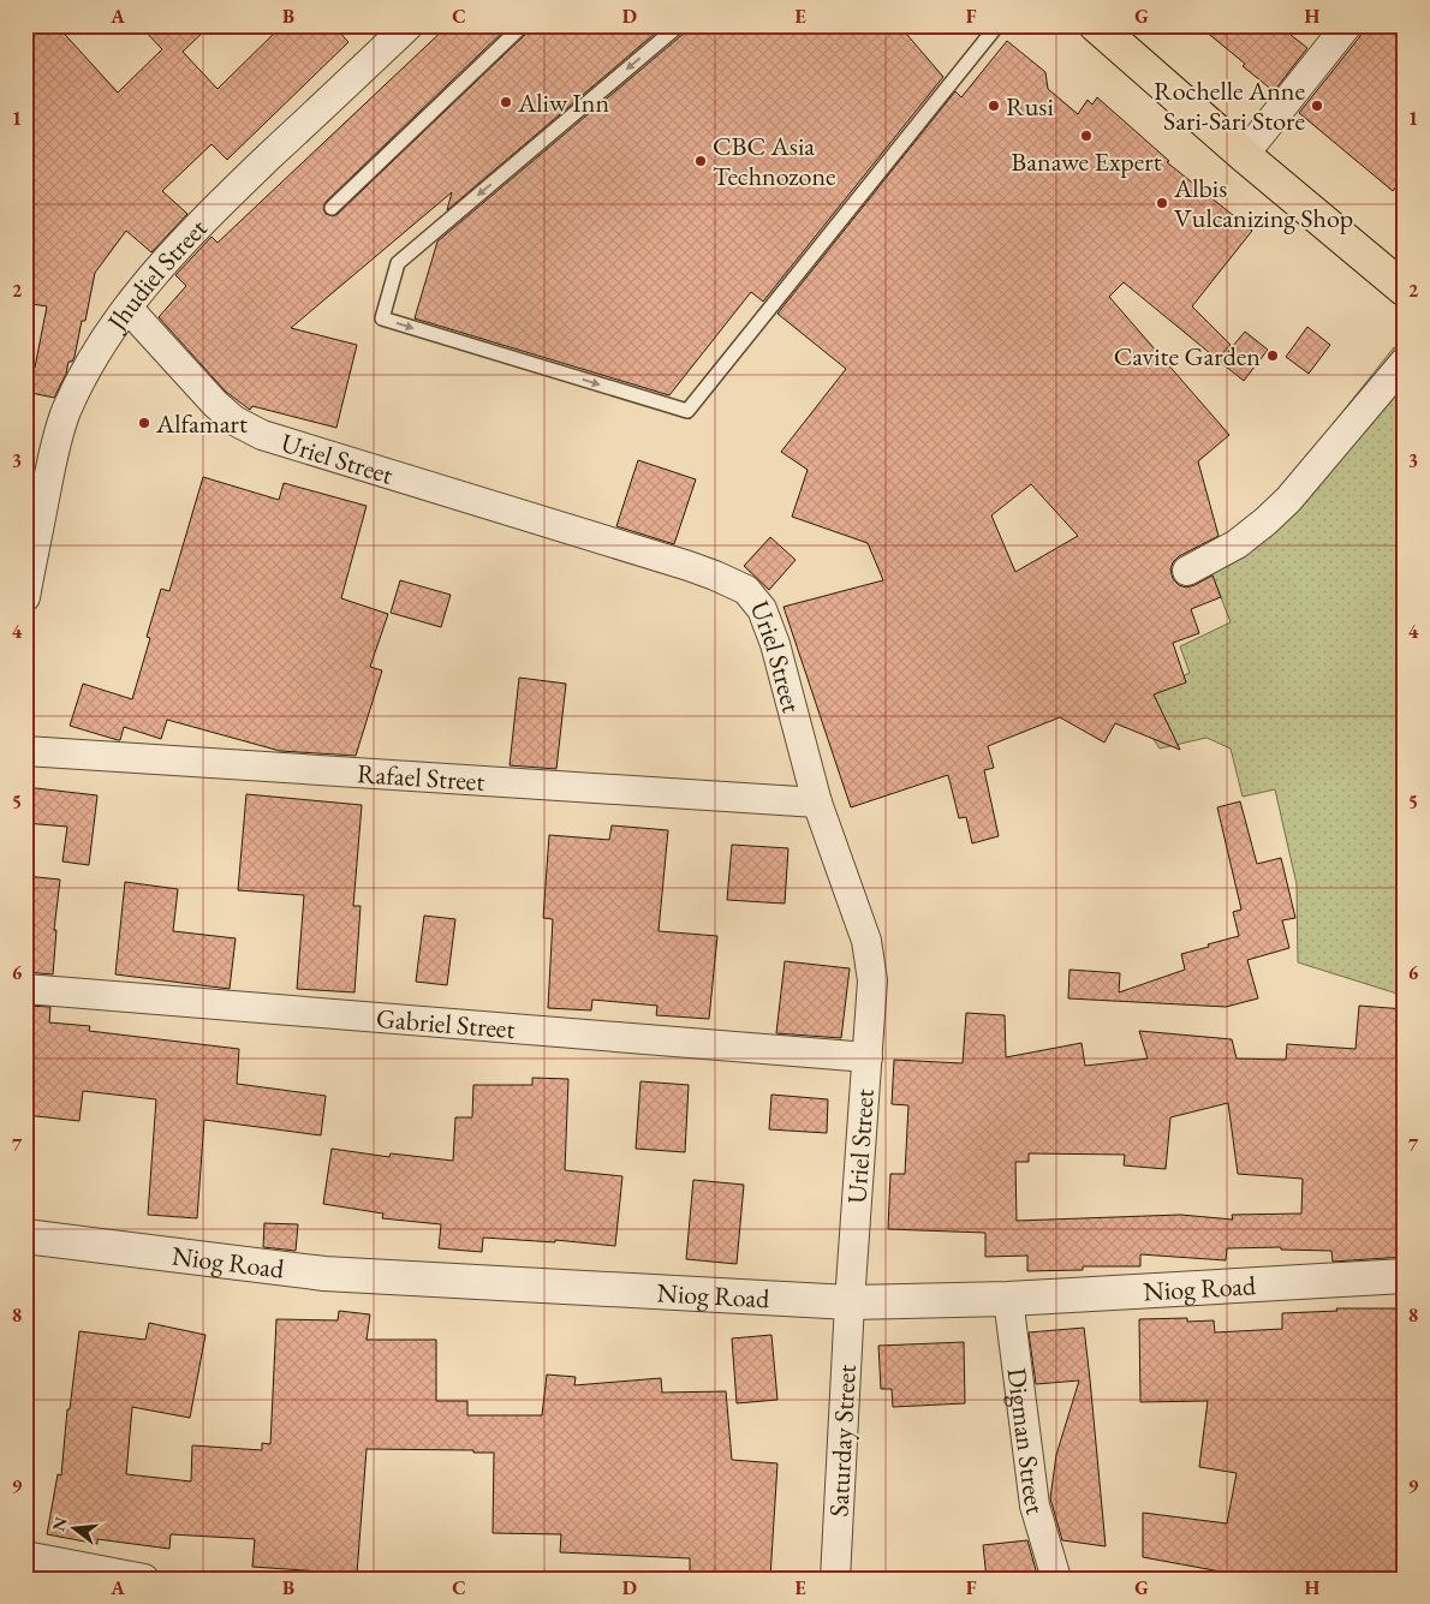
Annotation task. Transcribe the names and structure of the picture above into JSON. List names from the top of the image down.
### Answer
{
  "streets": {
    "street": [
      "Jhudiel Street",
      "Uriel Street",
      "Rafael Street",
      "Gabriel Street",
      "Niog Road",
      "Digman Street",
      "Saturday Street"
    ]
  },
  "crossings": [
    ["Jhudiel Street", "Uriel Street"],
    ["Uriel Street", "Rafael Street"],
    ["Uriel Street", "Gabriel Street"],
    ["Uriel Street", "Niog Road"],
    ["Uriel Street", "Saturday Street"],
    ["Niog Road", "Digman Street"],
    ["Niog Road", "Saturday Street"]
  ],
  "places": [
    "Aliw Inn",
    "Rusi",
    "Rochelle Anne Sari-Sari Store",
    "Banawe Expert",
    "CBC Asia Technozone",
    "Albis Vulcanizing Shop",
    "Cavite Garden",
    "Alfamart"
  ],
  "north": "left",
  "grid": {
    "columns": [
      "A",
      "B",
      "C",
      "D",
      "E",
      "F",
      "G",
      "H"
    ],
    "rows": [
      "1",
      "2",
      "3",
      "4",
      "5",
      "6",
      "7",
      "8",
      "9"
    ]
  }
}
